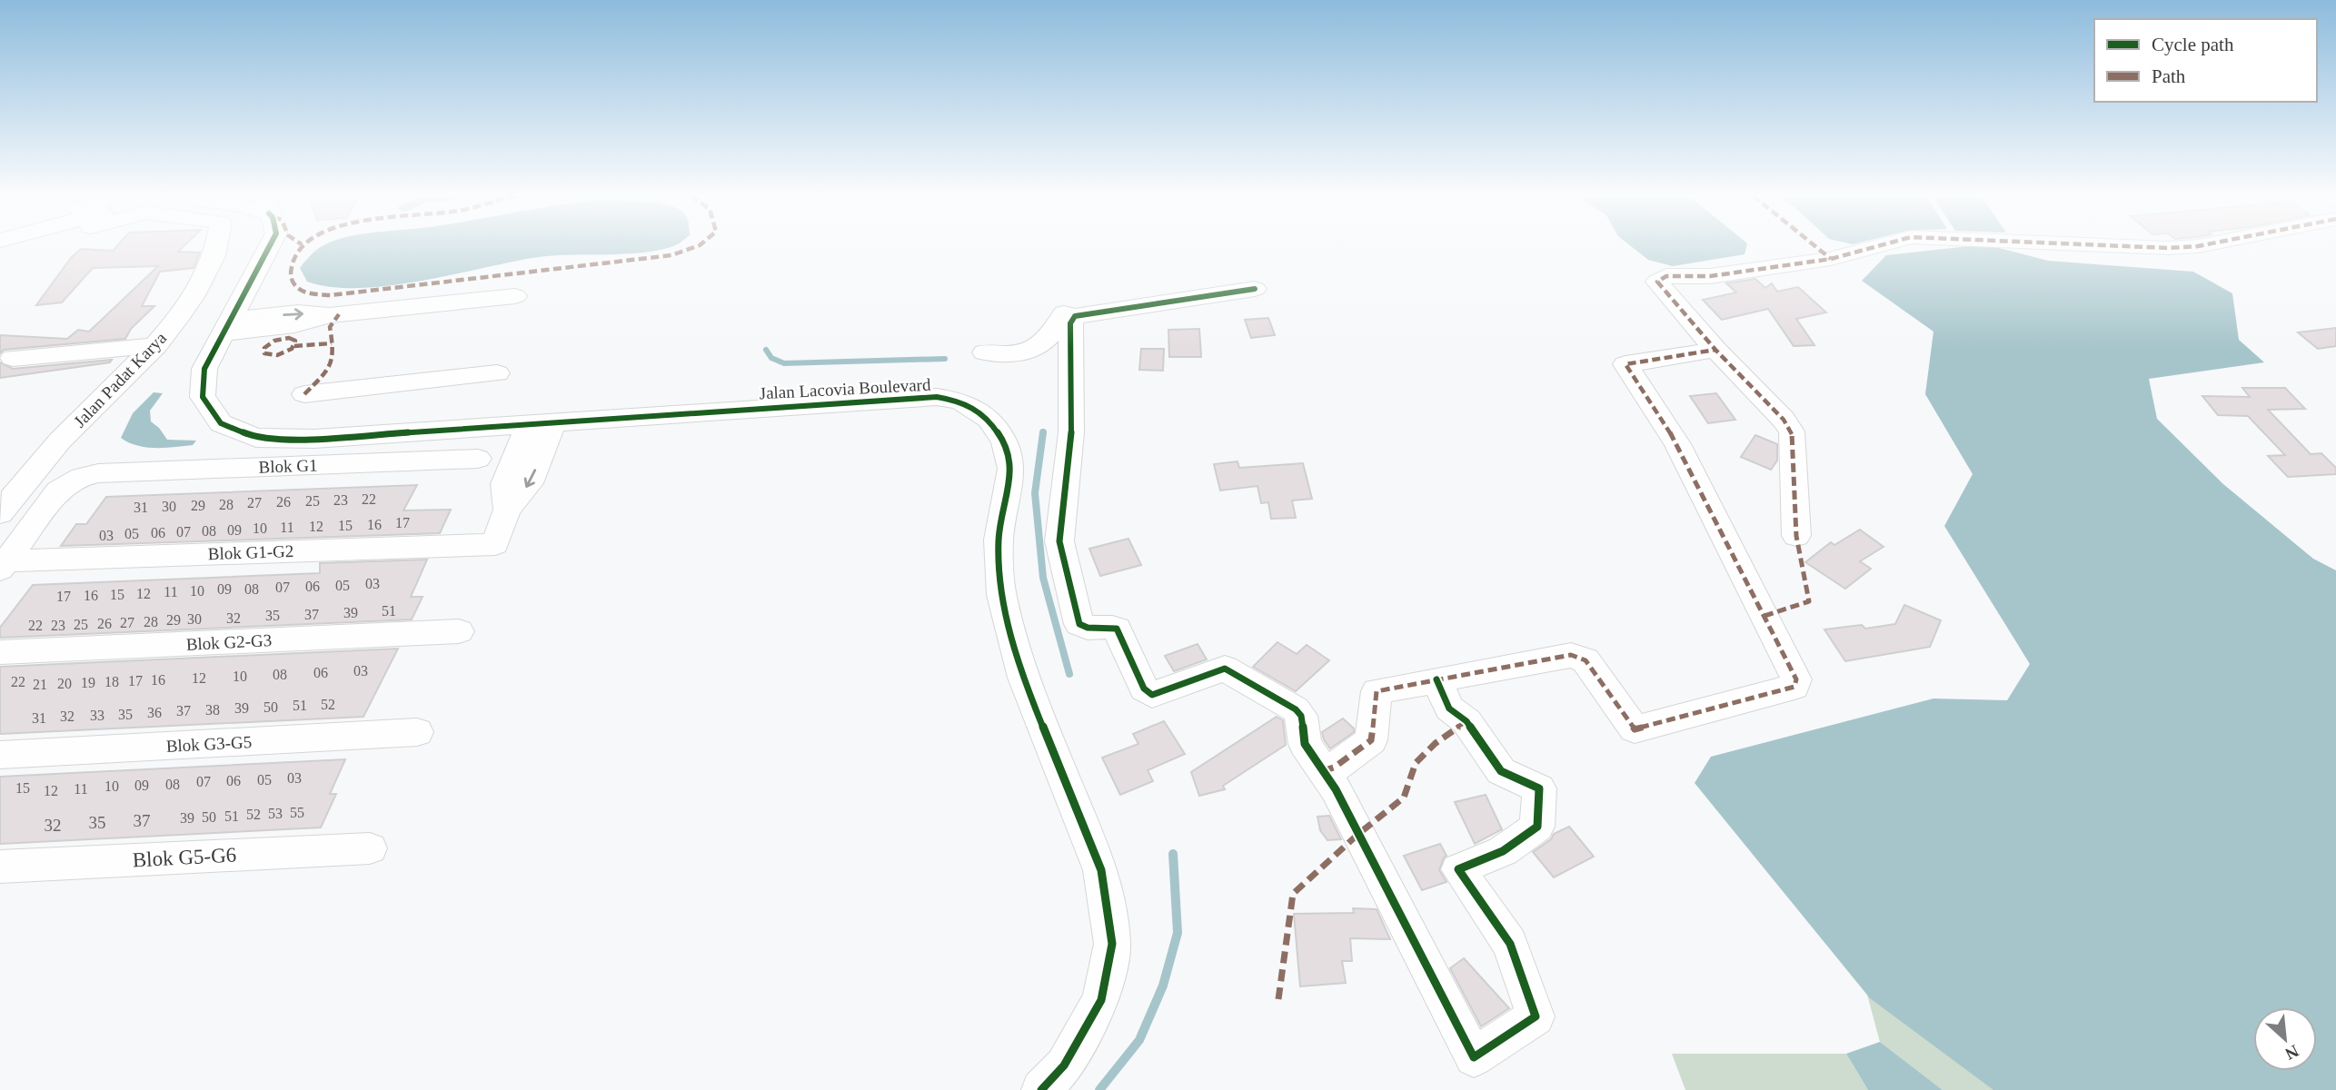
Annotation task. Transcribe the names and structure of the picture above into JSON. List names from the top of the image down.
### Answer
{
  "streets": {
    "street": [
      "Jalan Padat Karya",
      "Jalan Lacovia Boulevard",
      "Blok G1",
      "Blok G1-G2",
      "Blok G2-G3",
      "Blok G3-G5",
      "Blok G5-G6"
    ]
  },
  "crossings": [
    ["Jalan Lacovia Boulevard", "Blok G1-G2"],
    ["Blok G1", "Blok G1-G2"]
  ],
  "house_numbers": [
    "22",
    "23",
    "25",
    "26",
    "27",
    "28",
    "29",
    "30",
    "31",
    "17",
    "16",
    "15",
    "12",
    "11",
    "10",
    "09",
    "08",
    "07",
    "06",
    "05",
    "03",
    "03",
    "05",
    "06",
    "07",
    "09",
    "08",
    "10",
    "11",
    "12",
    "15",
    "16",
    "17",
    "51",
    "39",
    "37",
    "35",
    "32",
    "30",
    "29",
    "28",
    "27",
    "26",
    "25",
    "22",
    "23",
    "03",
    "06",
    "08",
    "10",
    "12",
    "16",
    "17",
    "22",
    "18",
    "19",
    "20",
    "21",
    "52",
    "51",
    "50",
    "39",
    "38",
    "37",
    "36",
    "35",
    "33",
    "32",
    "31",
    "03",
    "05",
    "06",
    "07",
    "08",
    "09",
    "10",
    "15",
    "11",
    "12",
    "55",
    "53",
    "52",
    "51",
    "50",
    "39",
    "37",
    "35",
    "32"
  ],
  "legend": ["Cycle path", "Path"],
  "north": "bottom right"
}
